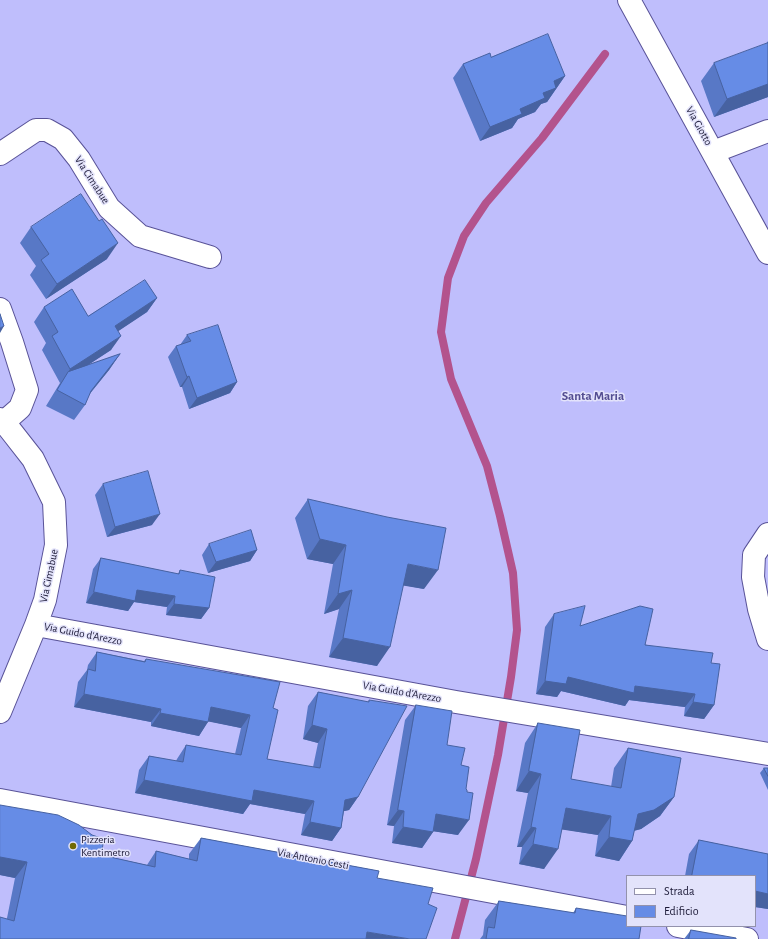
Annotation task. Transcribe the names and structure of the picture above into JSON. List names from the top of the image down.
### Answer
{
  "streets": {
    "street": [
      "Via Giotto",
      "Via Cimabue",
      "Via Guido d'Arezzo",
      "Via Antonio Cesti"
    ]
  },
  "crossings": [
    ["Via Cimabue", "Via Guido d'Arezzo"]
  ],
  "districts": ["Santa Maria"],
  "places": ["Pizzeria Kentimetro"],
  "legend": ["Strada", "Edificio"]
}
